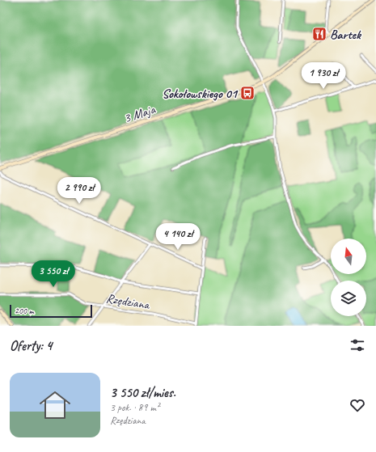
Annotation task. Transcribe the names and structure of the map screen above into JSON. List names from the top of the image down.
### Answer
{
  "streets": {
    "street": ["3 Maja", "Rzędziana"]
  },
  "places": {
    "restaurant": ["Bartek"],
    "bus stop": ["Sokołowskiego 01"]
  },
  "scale_bar": "200 m",
  "north": "top",
  "page": {
    "price": [
      "1 930 zł",
      "2 990 zł",
      "4 140 zł",
      "3 550 zł"
    ],
    "scale": "200 m",
    "heading": "Oferty: 4",
    "list": [
      {
        "name": "3 550 zł/mies.",
        "note": "3 pok. · 89 m² · Rzędziana"
      }
    ]
  }
}
